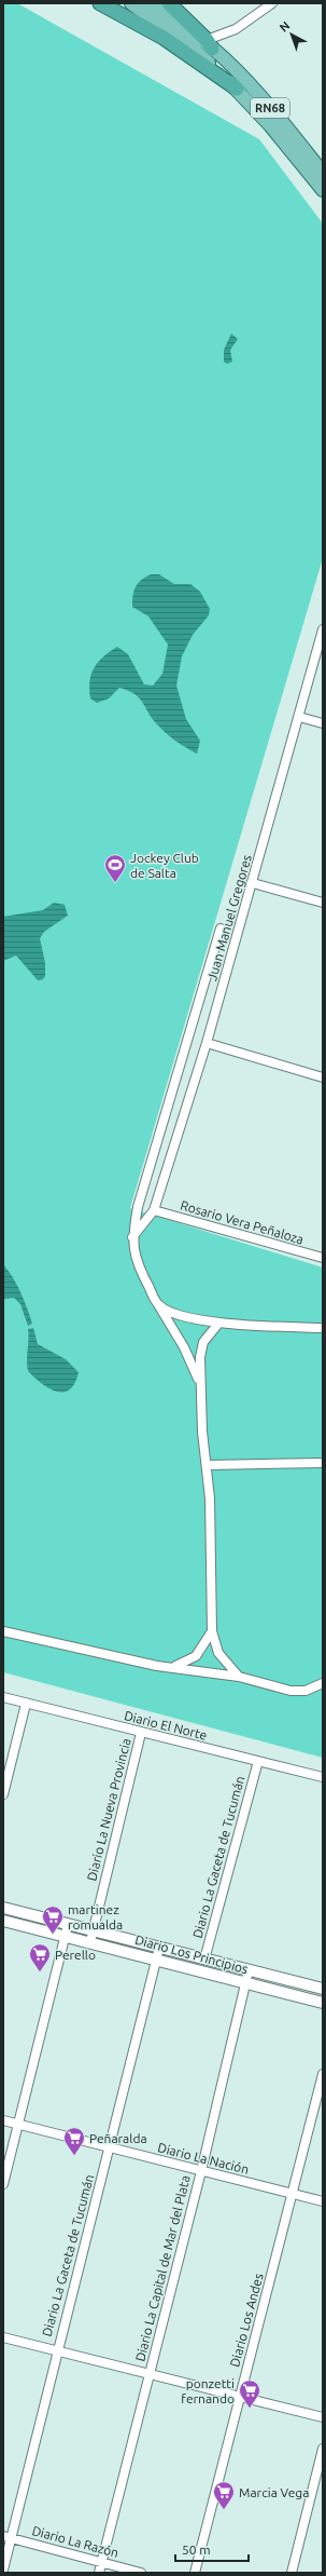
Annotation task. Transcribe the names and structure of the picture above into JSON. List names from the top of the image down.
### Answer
{
  "streets": {
    "highway": ["RN68"],
    "street": [
      "Juan Manuel Gregores",
      "Rosario Vera Peñaloza",
      "Diario El Norte",
      "Diario La Nueva Provincia",
      "Diario La Gaceta de Tucumán",
      "Diario Los Principios",
      "Diario La Nación",
      "Diario La Capital de Mar del Plata",
      "Diario Los Andes",
      "Diario La Razón"
    ]
  },
  "crossings": [
    ["Juan Manuel Gregores", "Rosario Vera Peñaloza"],
    ["Diario El Norte", "Diario La Nueva Provincia"],
    ["Diario El Norte", "Diario La Gaceta de Tucumán"],
    ["Diario La Nueva Provincia", "Diario Los Principios"],
    ["Diario La Gaceta de Tucumán", "Diario Los Principios"],
    ["Diario La Gaceta de Tucumán", "Diario La Nación"],
    ["Diario La Gaceta de Tucumán", "Diario La Razón"],
    ["Diario Los Principios", "Diario La Capital de Mar del Plata"],
    ["Diario La Nación", "Diario La Capital de Mar del Plata"],
    ["Diario La Nación", "Diario Los Andes"],
    ["Diario La Capital de Mar del Plata", "Diario La Razón"]
  ],
  "places": {
    "sports": ["Jockey Club de Salta"],
    "supermarket": [
      "martinez romualda",
      "Perello",
      "Peñaralda",
      "ponzetti fernando",
      "Marcia Vega"
    ]
  },
  "scale_bar": "50 m",
  "north": "top left"
}
